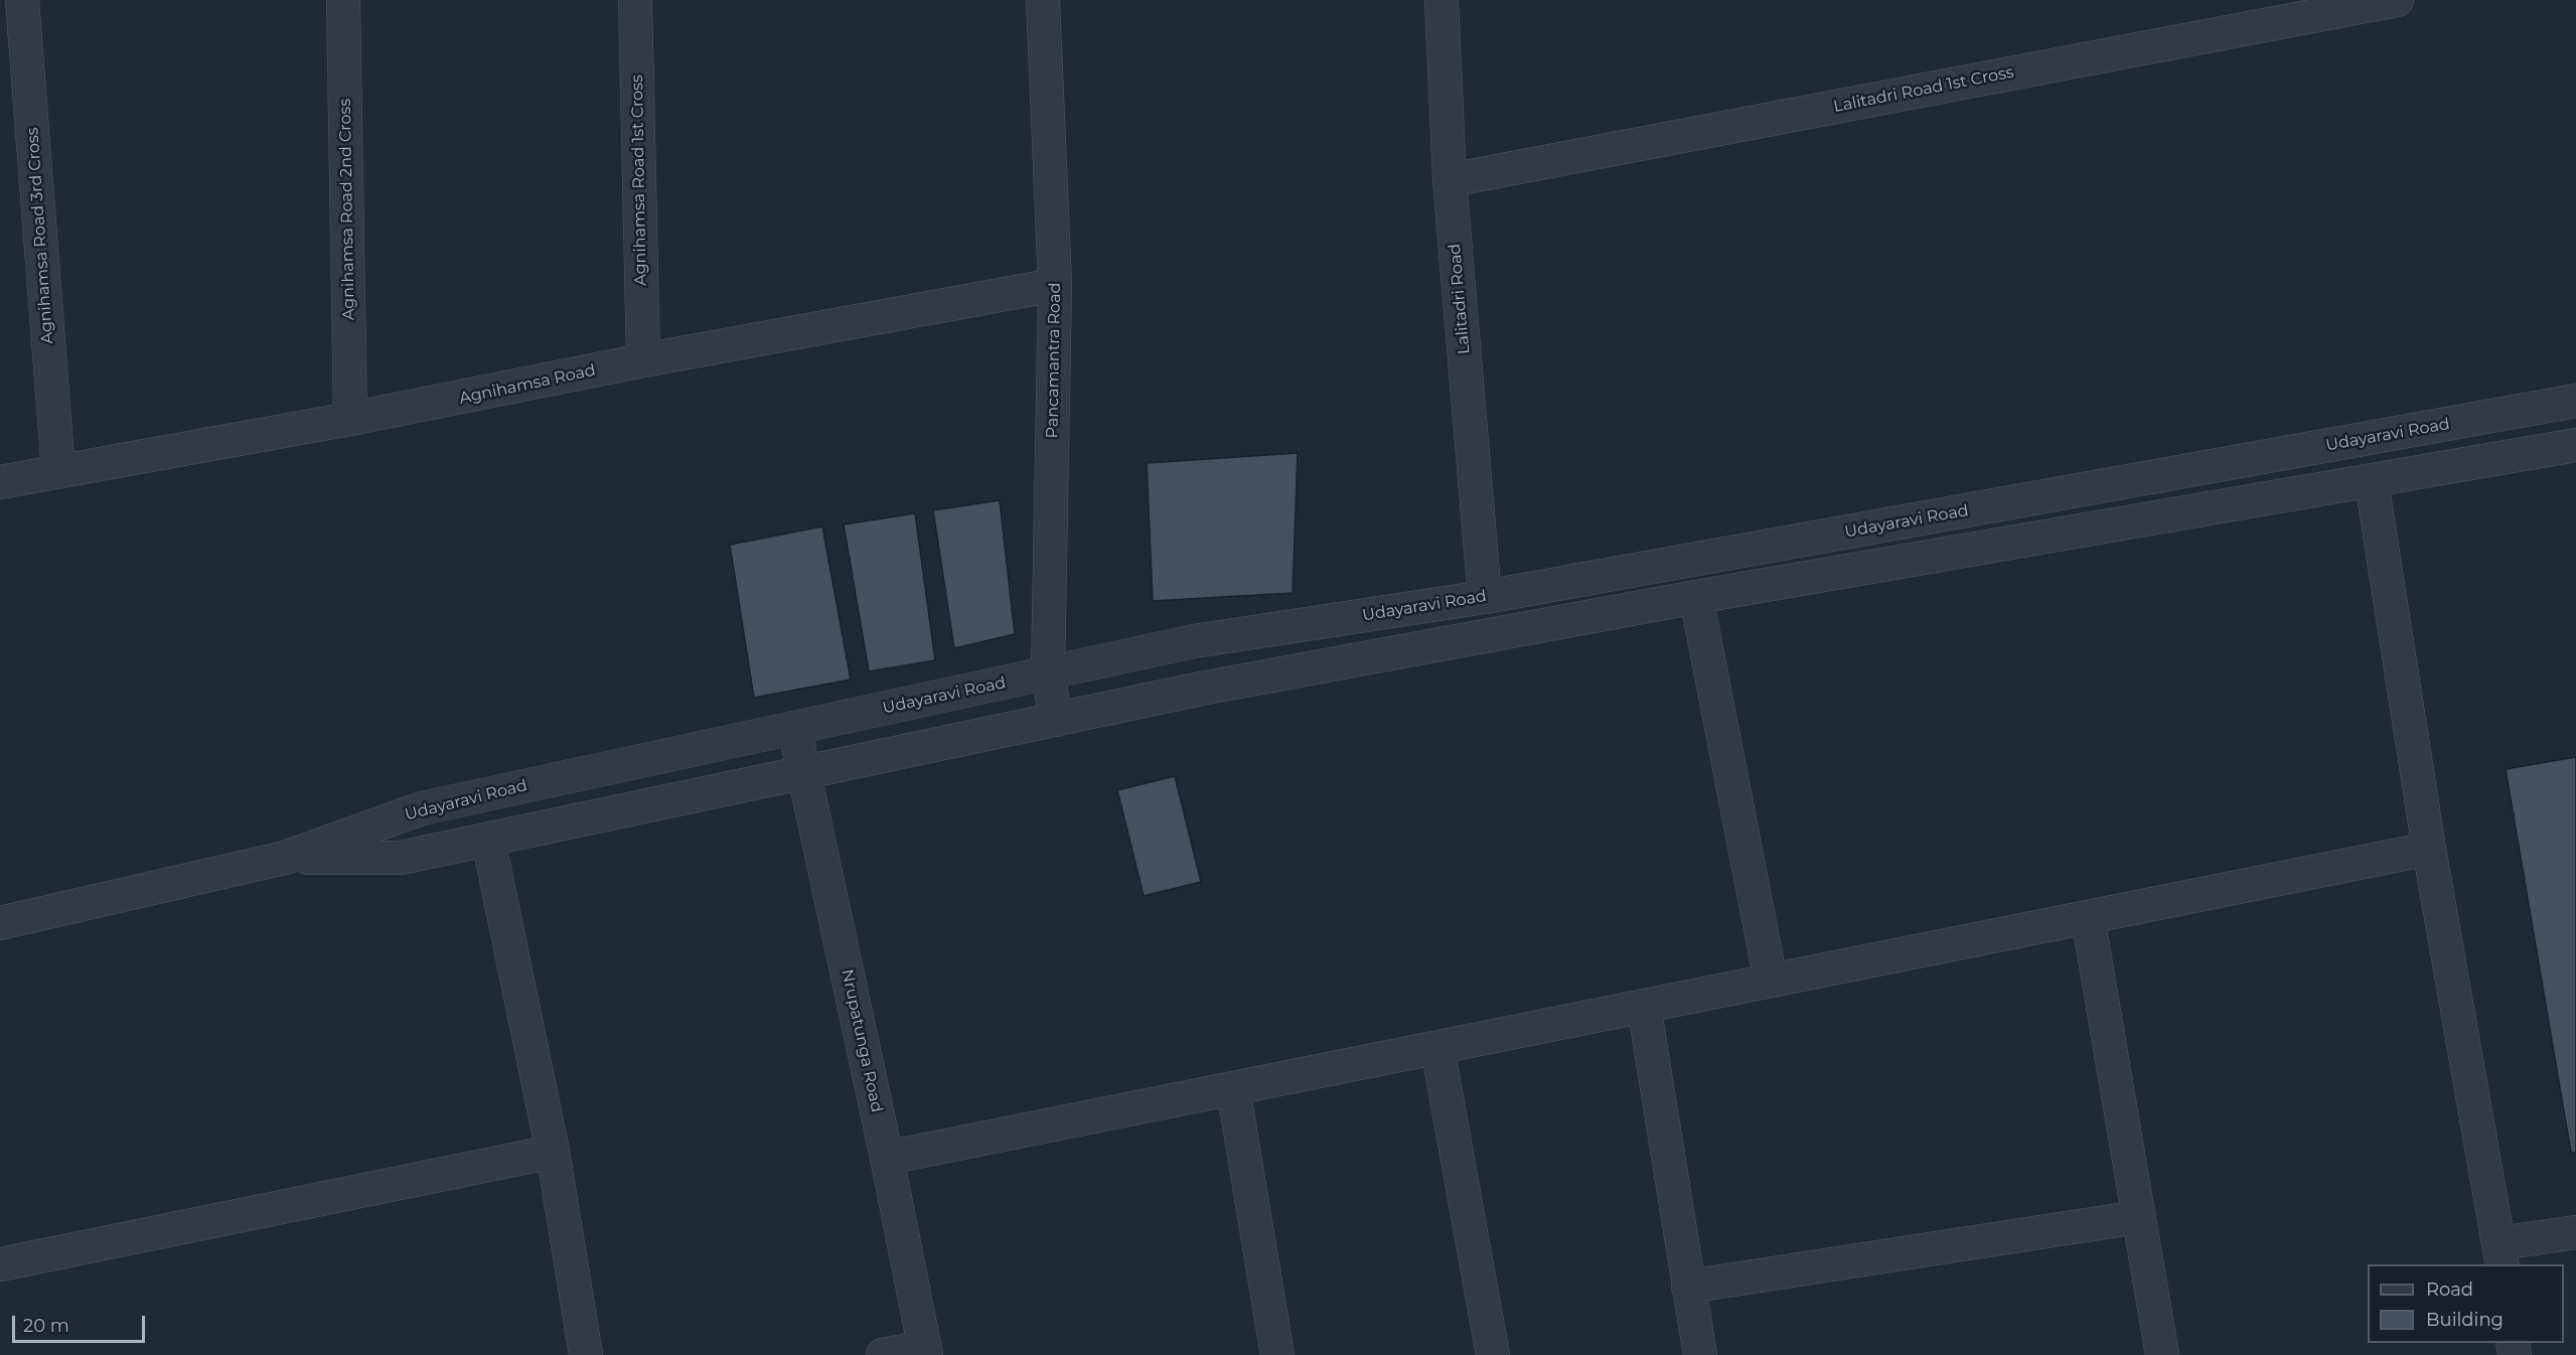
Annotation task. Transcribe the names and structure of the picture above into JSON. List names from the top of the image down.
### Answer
{
  "streets": {
    "street": [
      "Lalitadri Road 1st Cross",
      "Agnihamsa Road 1st Cross",
      "Agnihamsa Road 2nd Cross",
      "Agnihamsa Road 3rd Cross",
      "Lalitadri Road",
      "Pancamantra Road",
      "Agnihamsa Road",
      "Udayaravi Road",
      "Nrupatunga Road"
    ]
  },
  "crossings": [
    ["Lalitadri Road 1st Cross", "Lalitadri Road"],
    ["Agnihamsa Road 1st Cross", "Agnihamsa Road"],
    ["Agnihamsa Road 2nd Cross", "Agnihamsa Road"],
    ["Agnihamsa Road 3rd Cross", "Agnihamsa Road"],
    ["Lalitadri Road", "Udayaravi Road"],
    ["Pancamantra Road", "Agnihamsa Road"],
    ["Pancamantra Road", "Udayaravi Road"],
    ["Udayaravi Road", "Nrupatunga Road"]
  ],
  "legend": ["Road", "Building"],
  "scale_bar": "20 m"
}
